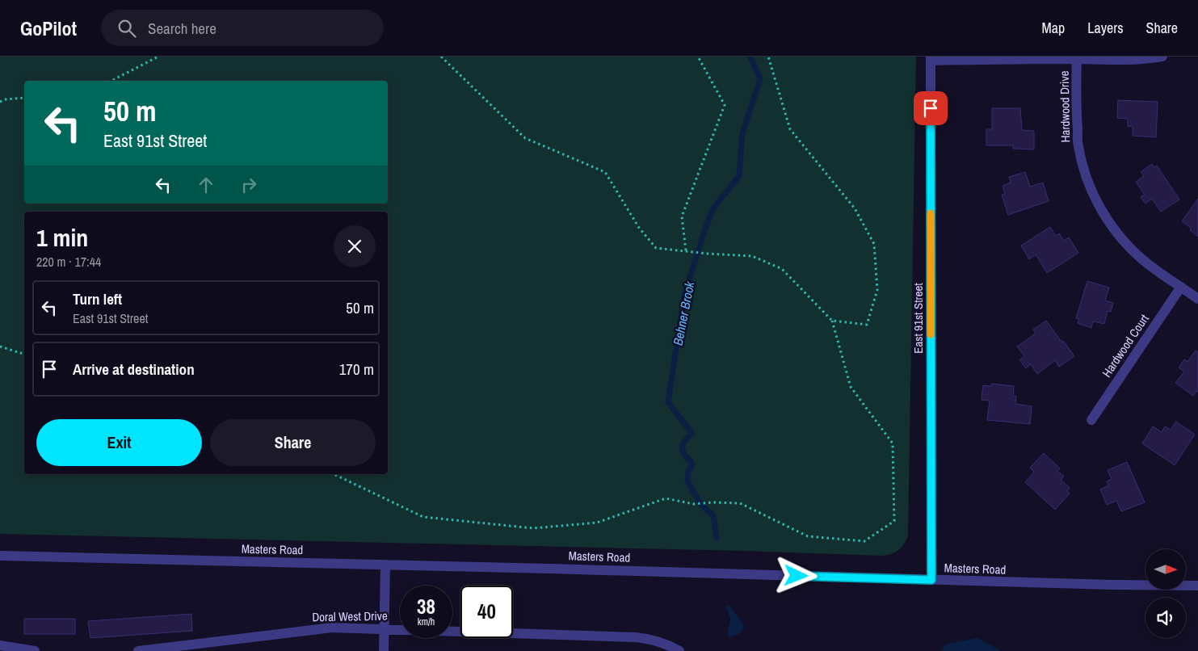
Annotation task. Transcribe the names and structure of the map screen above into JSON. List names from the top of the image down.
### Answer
{
  "streets": {
    "street": [
      "Hardwood Drive",
      "East 91st Street",
      "Hardwood Court",
      "Masters Road",
      "Doral West Drive"
    ]
  },
  "crossings": [
    ["Hardwood Drive", "Hardwood Court"],
    ["East 91st Street", "Masters Road"]
  ],
  "water": ["Behner Brook"],
  "north": "right",
  "page": {
    "header": "GoPilot",
    "search": "Search here",
    "nav": ["Map", "Layers", "Share"],
    "turn": ["50 m", "East 91st Street"],
    "heading": ["1 min", "220 m · 17:44"],
    "list": [
      {
        "name": "Turn left",
        "note": "East 91st Street",
        "value": "50 m"
      },
      {
        "name": "Arrive at destination",
        "value": "170 m"
      }
    ],
    "buttons": ["Exit", "Share"],
    "speed": "38 km/h",
    "limit": "40"
  }
}
